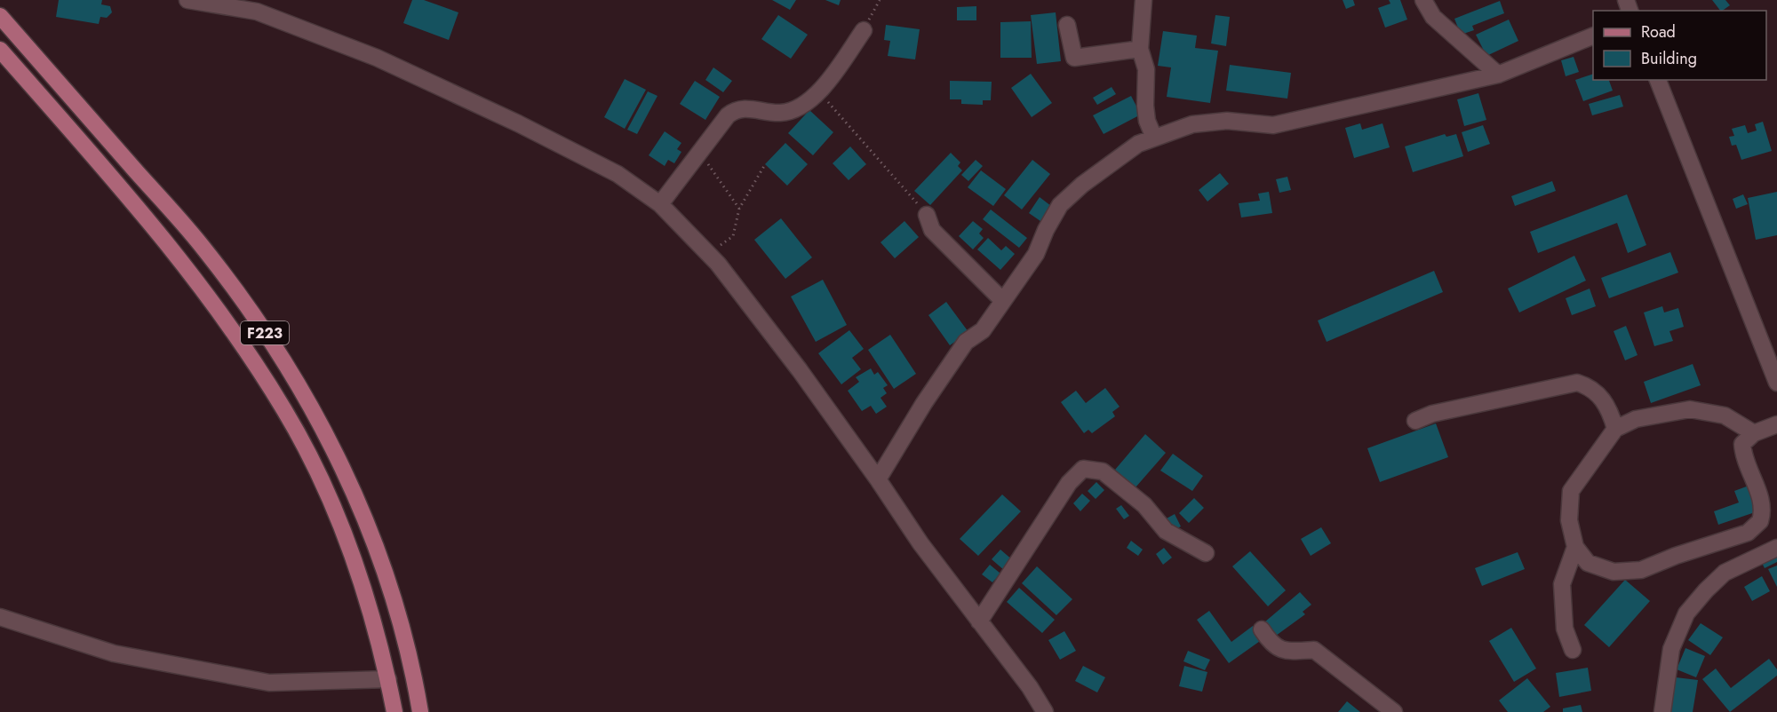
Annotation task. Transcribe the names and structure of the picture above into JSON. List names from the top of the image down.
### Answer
{
  "streets": {
    "main road": ["F223"]
  },
  "legend": ["Road", "Building"]
}
